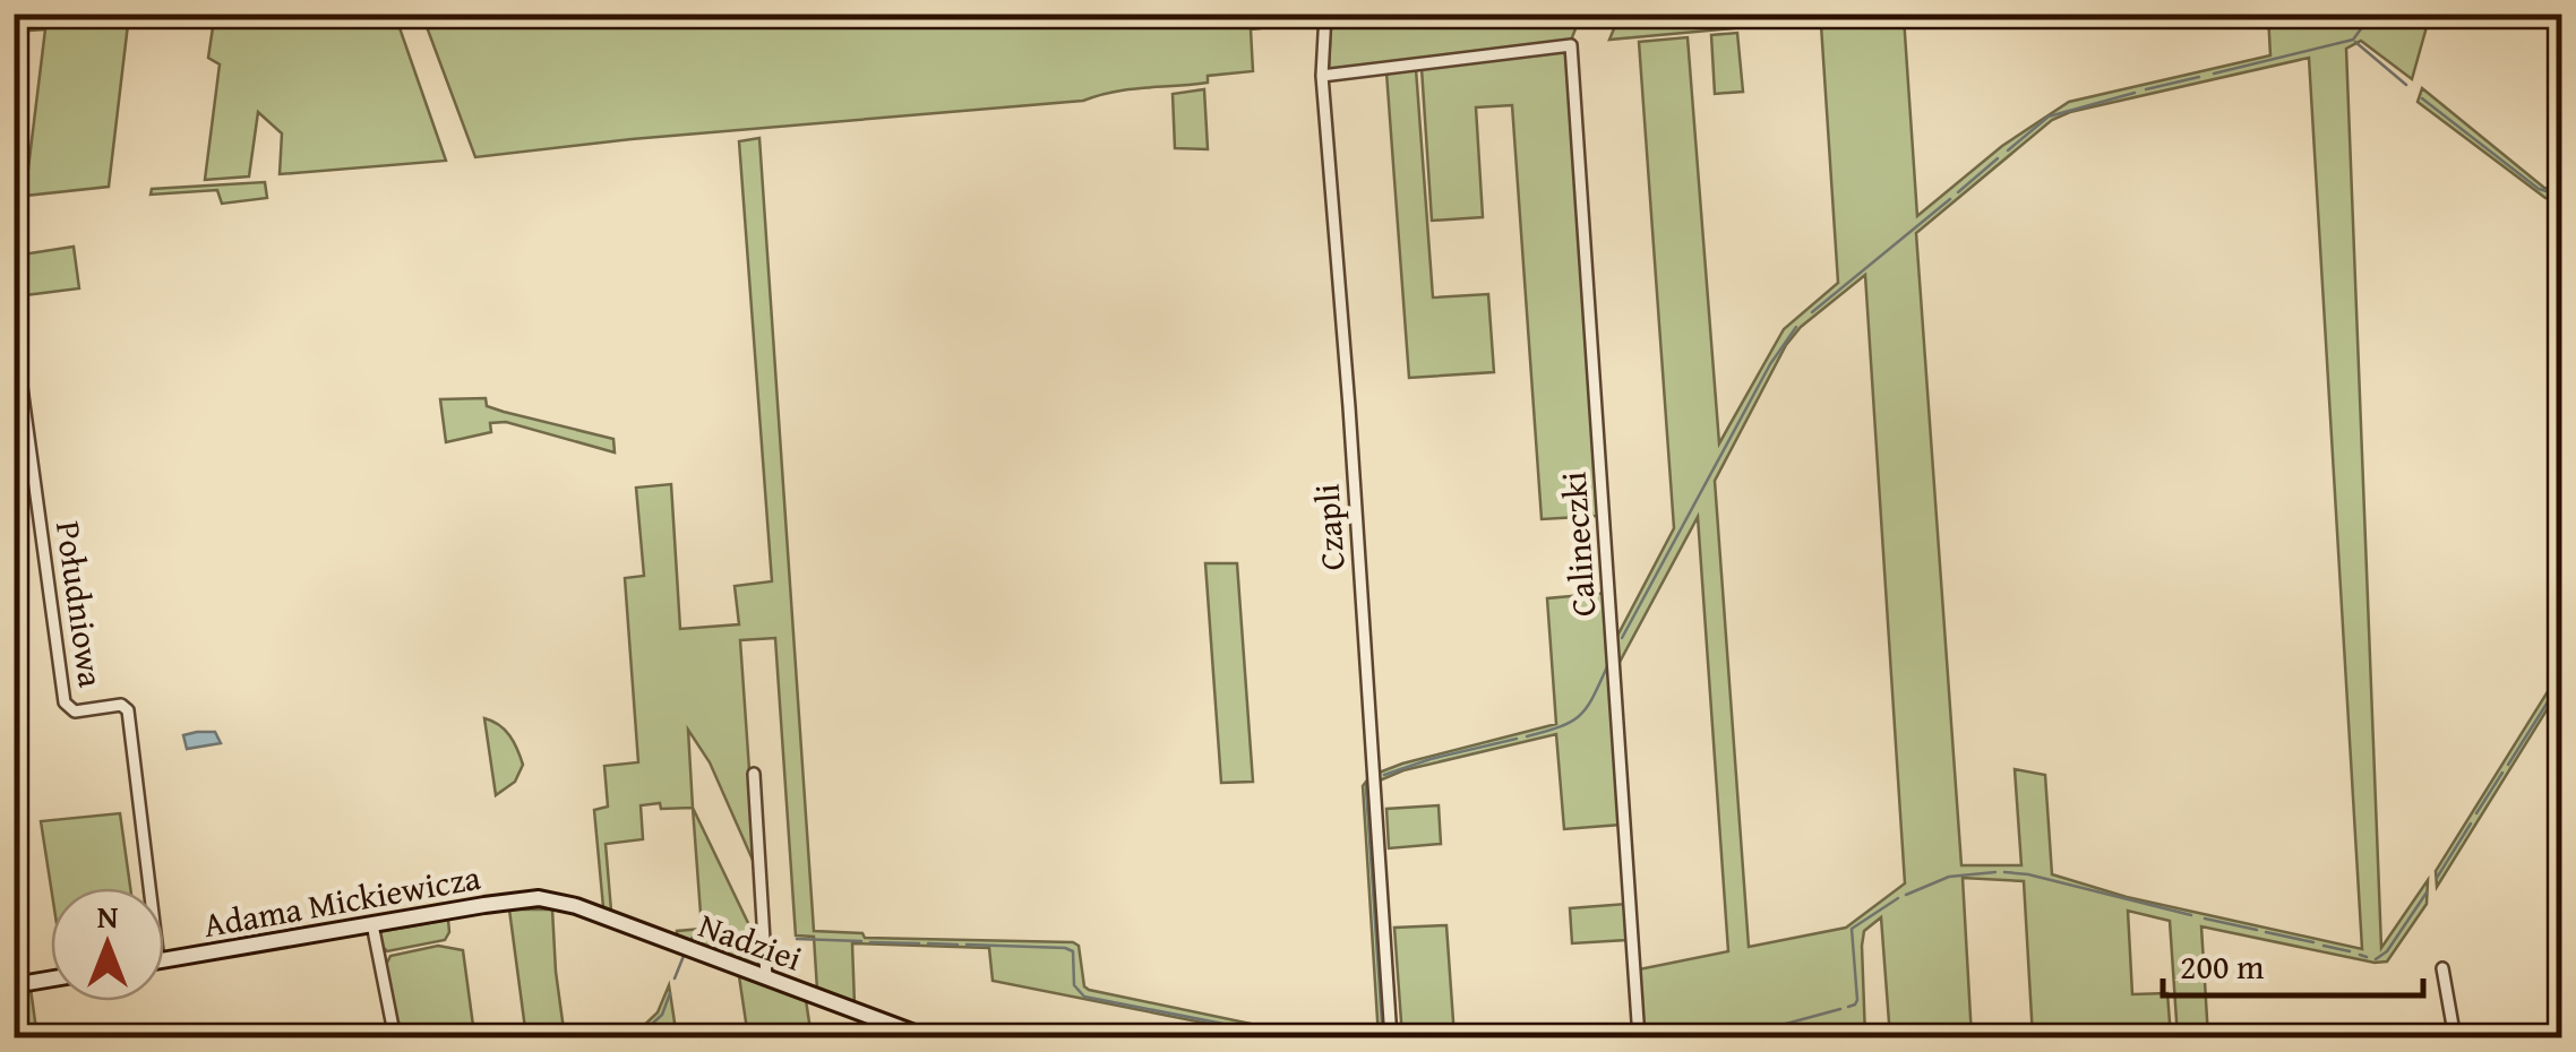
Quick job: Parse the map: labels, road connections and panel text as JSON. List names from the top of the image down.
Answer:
{
  "streets": {
    "street": [
      "Czapli",
      "Calineczki",
      "Południowa",
      "Adama Mickiewicza",
      "Nadziei"
    ]
  },
  "crossings": [
    ["Czapli", "Calineczki"],
    ["Adama Mickiewicza", "Nadziei"]
  ],
  "scale_bar": "200 m",
  "north": "top"
}
